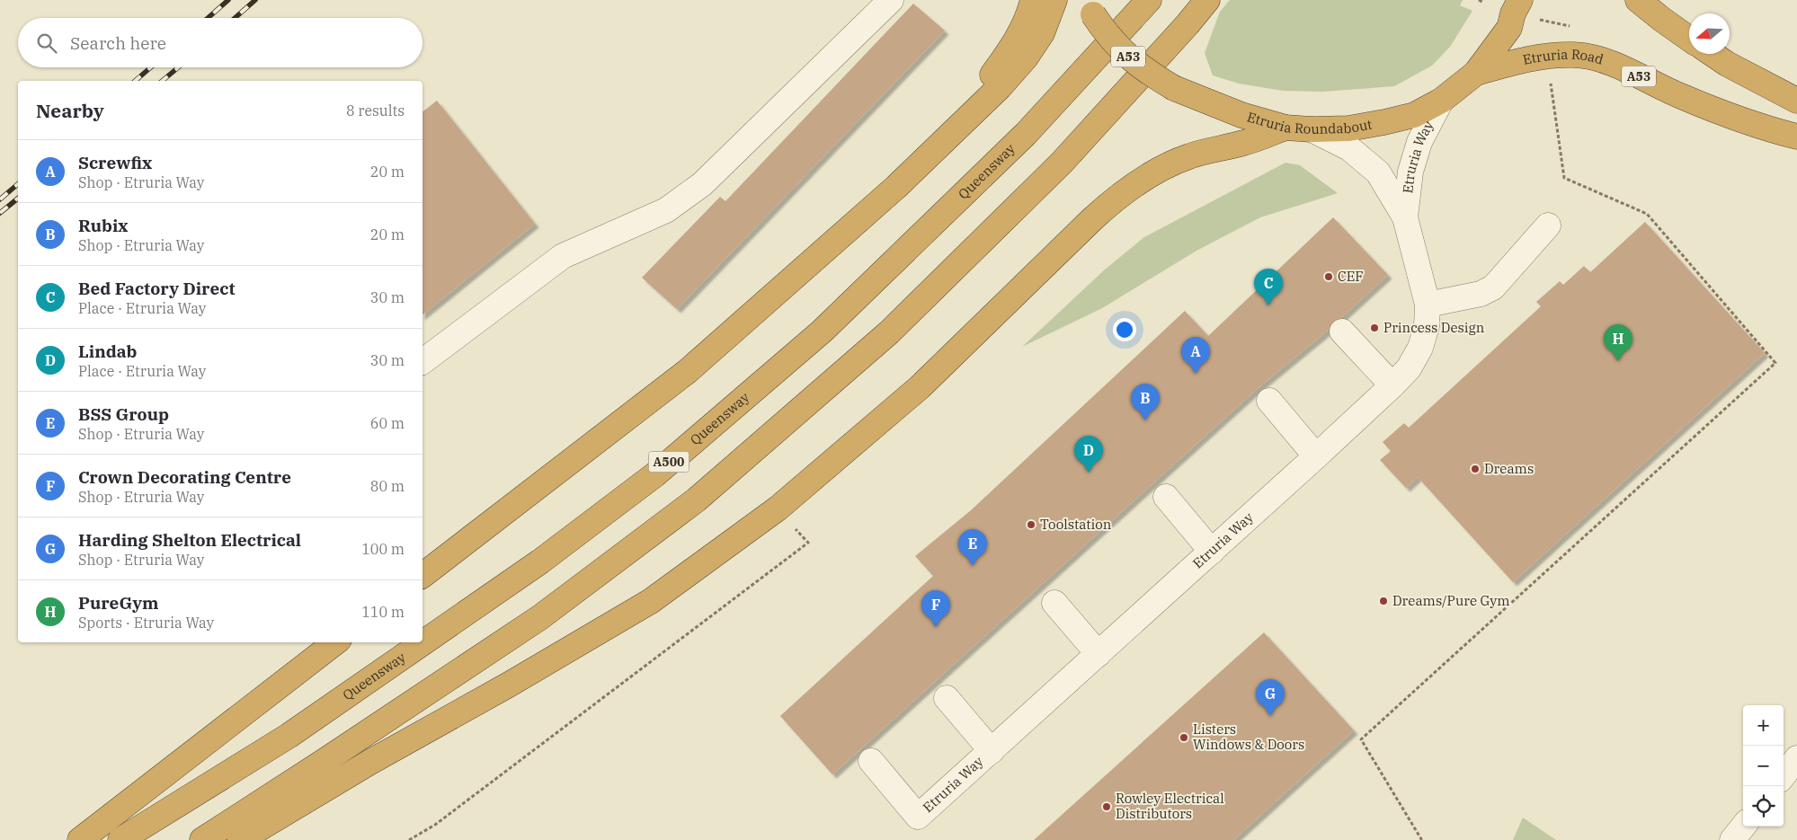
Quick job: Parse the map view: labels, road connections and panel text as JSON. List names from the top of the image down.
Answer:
{
  "streets": {
    "highway": [
      "A53",
      "Etruria Road",
      "Etruria Roundabout",
      "Queensway",
      "A500"
    ],
    "street": ["Etruria Way"]
  },
  "crossings": [
    ["Etruria Road", "Etruria Roundabout"],
    ["Etruria Roundabout", "Etruria Way"]
  ],
  "places": [
    "CEF",
    "Princess Design",
    "Dreams",
    "Toolstation",
    "Dreams/Pure Gym",
    "Listers Windows & Doors",
    "Rowley Electrical Distributors"
  ],
  "north": "left",
  "page": {
    "search": "Search here",
    "heading": ["Nearby", "8 results"],
    "list": [
      {
        "mark": "A",
        "name": "Screwfix",
        "note": "Shop · Etruria Way",
        "value": "20 m"
      },
      {
        "mark": "B",
        "name": "Rubix",
        "note": "Shop · Etruria Way",
        "value": "20 m"
      },
      {
        "mark": "C",
        "name": "Bed Factory Direct",
        "note": "Place · Etruria Way",
        "value": "30 m"
      },
      {
        "mark": "D",
        "name": "Lindab",
        "note": "Place · Etruria Way",
        "value": "30 m"
      },
      {
        "mark": "E",
        "name": "BSS Group",
        "note": "Shop · Etruria Way",
        "value": "60 m"
      },
      {
        "mark": "F",
        "name": "Crown Decorating Centre",
        "note": "Shop · Etruria Way",
        "value": "80 m"
      },
      {
        "mark": "G",
        "name": "Harding Shelton Electrical",
        "note": "Shop · Etruria Way",
        "value": "100 m"
      },
      {
        "mark": "H",
        "name": "PureGym",
        "note": "Sports · Etruria Way",
        "value": "110 m"
      }
    ],
    "pins": [
      "C",
      "H",
      "A",
      "B",
      "D",
      "E",
      "F",
      "G"
    ],
    "map_buttons": ["+", "−"]
  }
}
